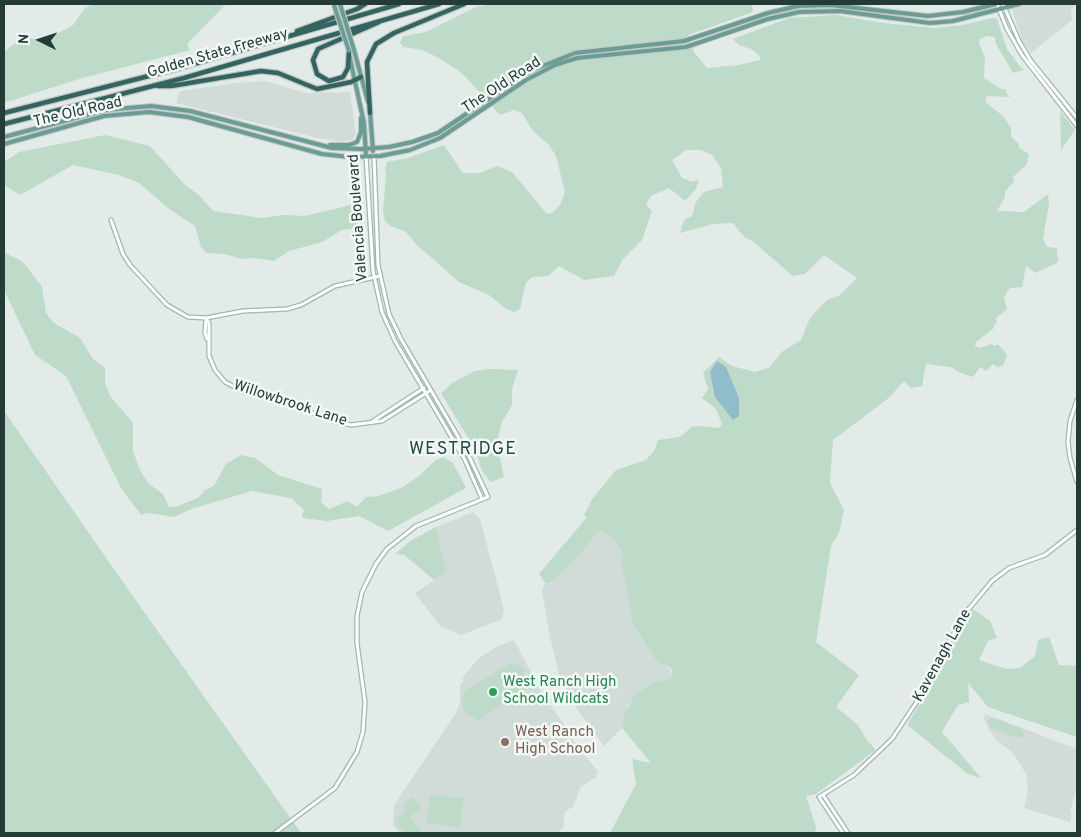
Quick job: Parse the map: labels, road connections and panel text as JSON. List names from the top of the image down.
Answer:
{
  "streets": {
    "highway": ["Golden State Freeway"],
    "main road": ["The Old Road", "Valencia Boulevard"],
    "street": ["Willowbrook Lane", "Kavenagh Lane"]
  },
  "crossings": [
    ["The Old Road", "Valencia Boulevard"],
    ["Valencia Boulevard", "Willowbrook Lane"]
  ],
  "districts": ["WESTRIDGE"],
  "places": ["West Ranch High School Wildcats", "West Ranch High School"],
  "north": "left"
}
